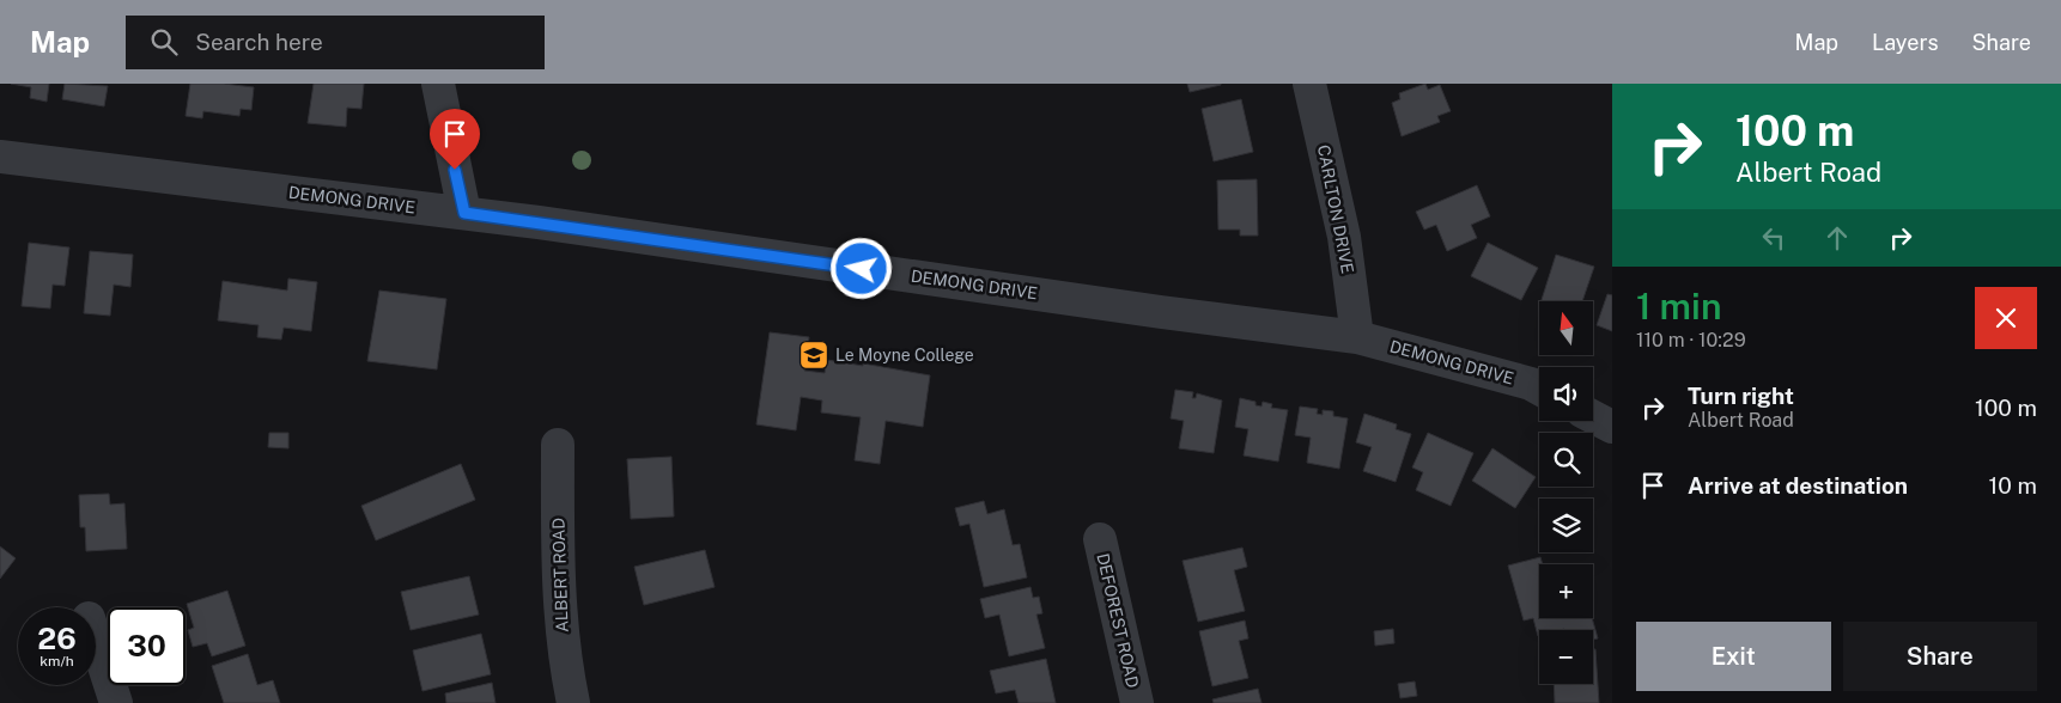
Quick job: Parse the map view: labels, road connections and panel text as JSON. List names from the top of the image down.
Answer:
{
  "streets": {
    "street": [
      "DEMONG DRIVE",
      "CARLTON DRIVE",
      "ALBERT ROAD",
      "DEFOREST ROAD"
    ]
  },
  "crossings": [
    ["DEMONG DRIVE", "CARLTON DRIVE"]
  ],
  "places": {
    "school or university": ["Le Moyne College"]
  },
  "north": "top",
  "page": {
    "header": "Map",
    "search": "Search here",
    "nav": ["Map", "Layers", "Share"],
    "turn": ["100 m", "Albert Road"],
    "heading": ["1 min", "110 m · 10:29"],
    "map_buttons": ["+", "−"],
    "list": [
      {
        "name": "Turn right",
        "note": "Albert Road",
        "value": "100 m"
      },
      {
        "name": "Arrive at destination",
        "value": "10 m"
      }
    ],
    "speed": "26 km/h",
    "limit": "30",
    "buttons": ["Exit", "Share"]
  }
}
